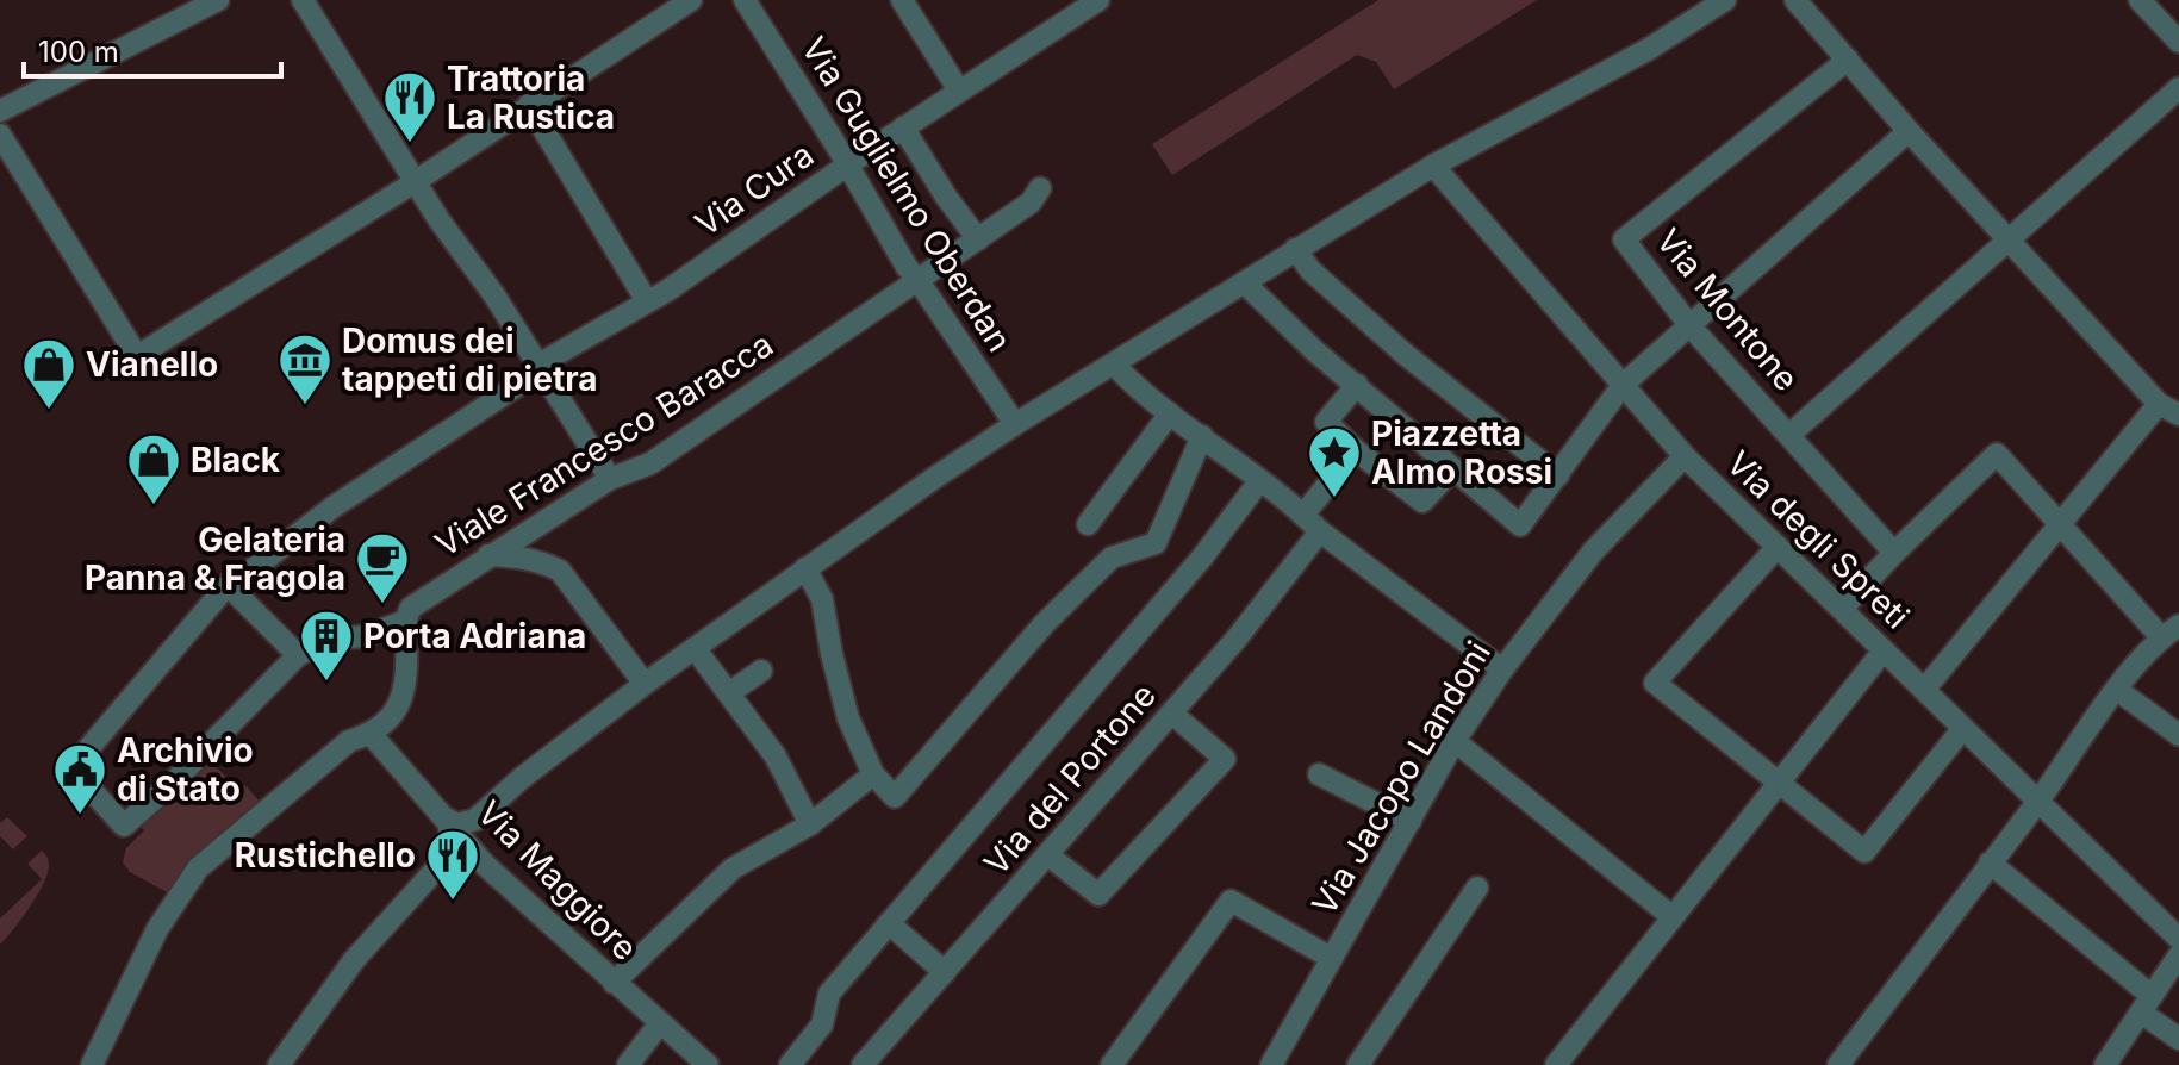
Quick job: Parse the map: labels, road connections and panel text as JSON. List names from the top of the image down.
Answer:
{
  "streets": {
    "street": [
      "Via Cura",
      "Via Guglielmo Oberdan",
      "Via Montone",
      "Viale Francesco Baracca",
      "Via degli Spreti",
      "Via Jacopo Landoni",
      "Via del Portone",
      "Via Maggiore"
    ]
  },
  "crossings": [
    ["Via Cura", "Via Guglielmo Oberdan"],
    ["Via Guglielmo Oberdan", "Viale Francesco Baracca"],
    ["Via degli Spreti", "Via Jacopo Landoni"]
  ],
  "places": {
    "restaurant": ["Trattoria La Rustica", "Rustichello"],
    "museum": ["Domus dei tappeti di pietra"],
    "shop": ["Vianello", "Black"],
    "place": ["Piazzetta Almo Rossi"],
    "cafe": ["Gelateria Panna & Fragola"],
    "building": ["Porta Adriana"],
    "public building": ["Archivio di Stato"]
  },
  "scale_bar": "100 m"
}
